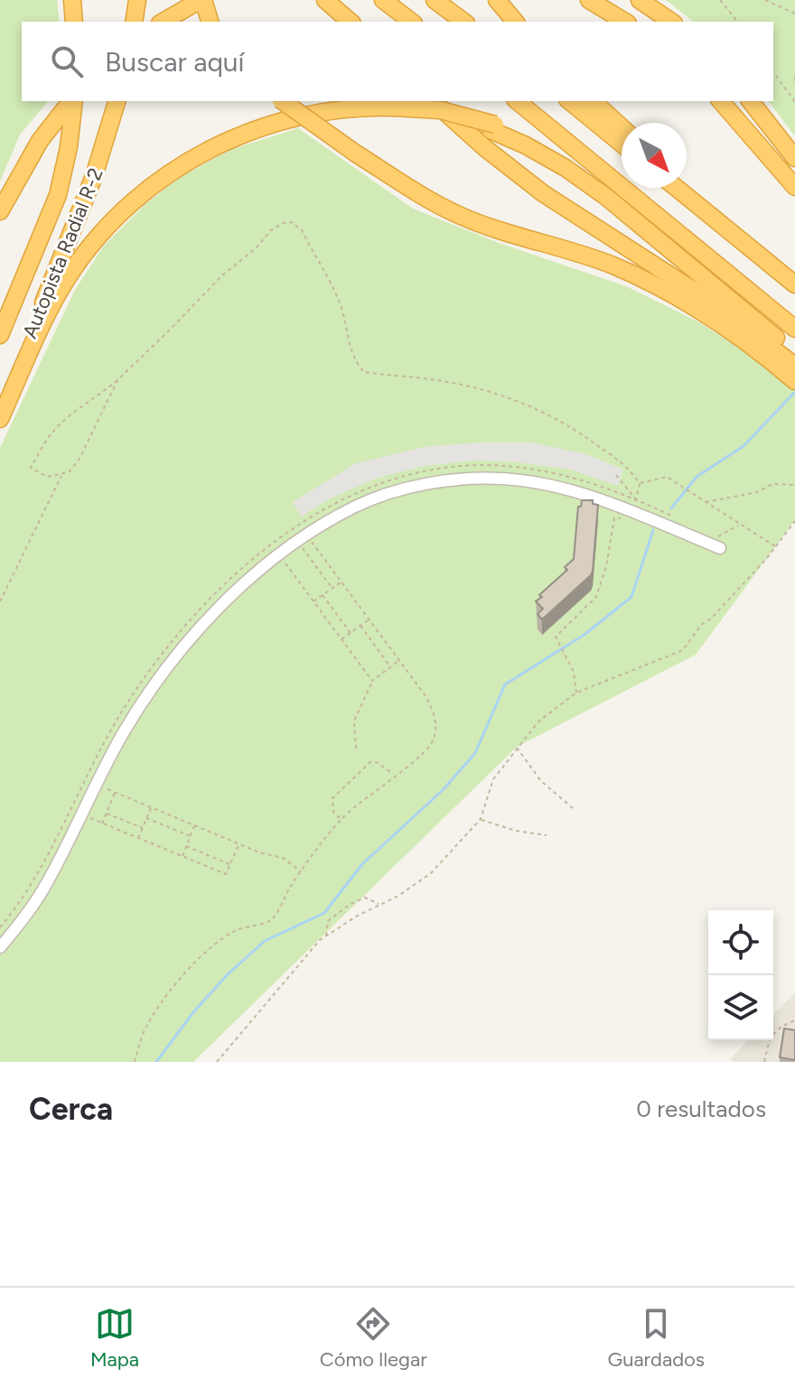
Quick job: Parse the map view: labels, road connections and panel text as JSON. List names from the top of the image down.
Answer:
{
  "streets": {
    "highway": ["Autopista Radial R-2"]
  },
  "north": "bottom right",
  "page": {
    "search": "Buscar aquí",
    "heading": ["Cerca", "0 resultados"],
    "nav": ["Mapa", "Cómo llegar", "Guardados"]
  }
}
